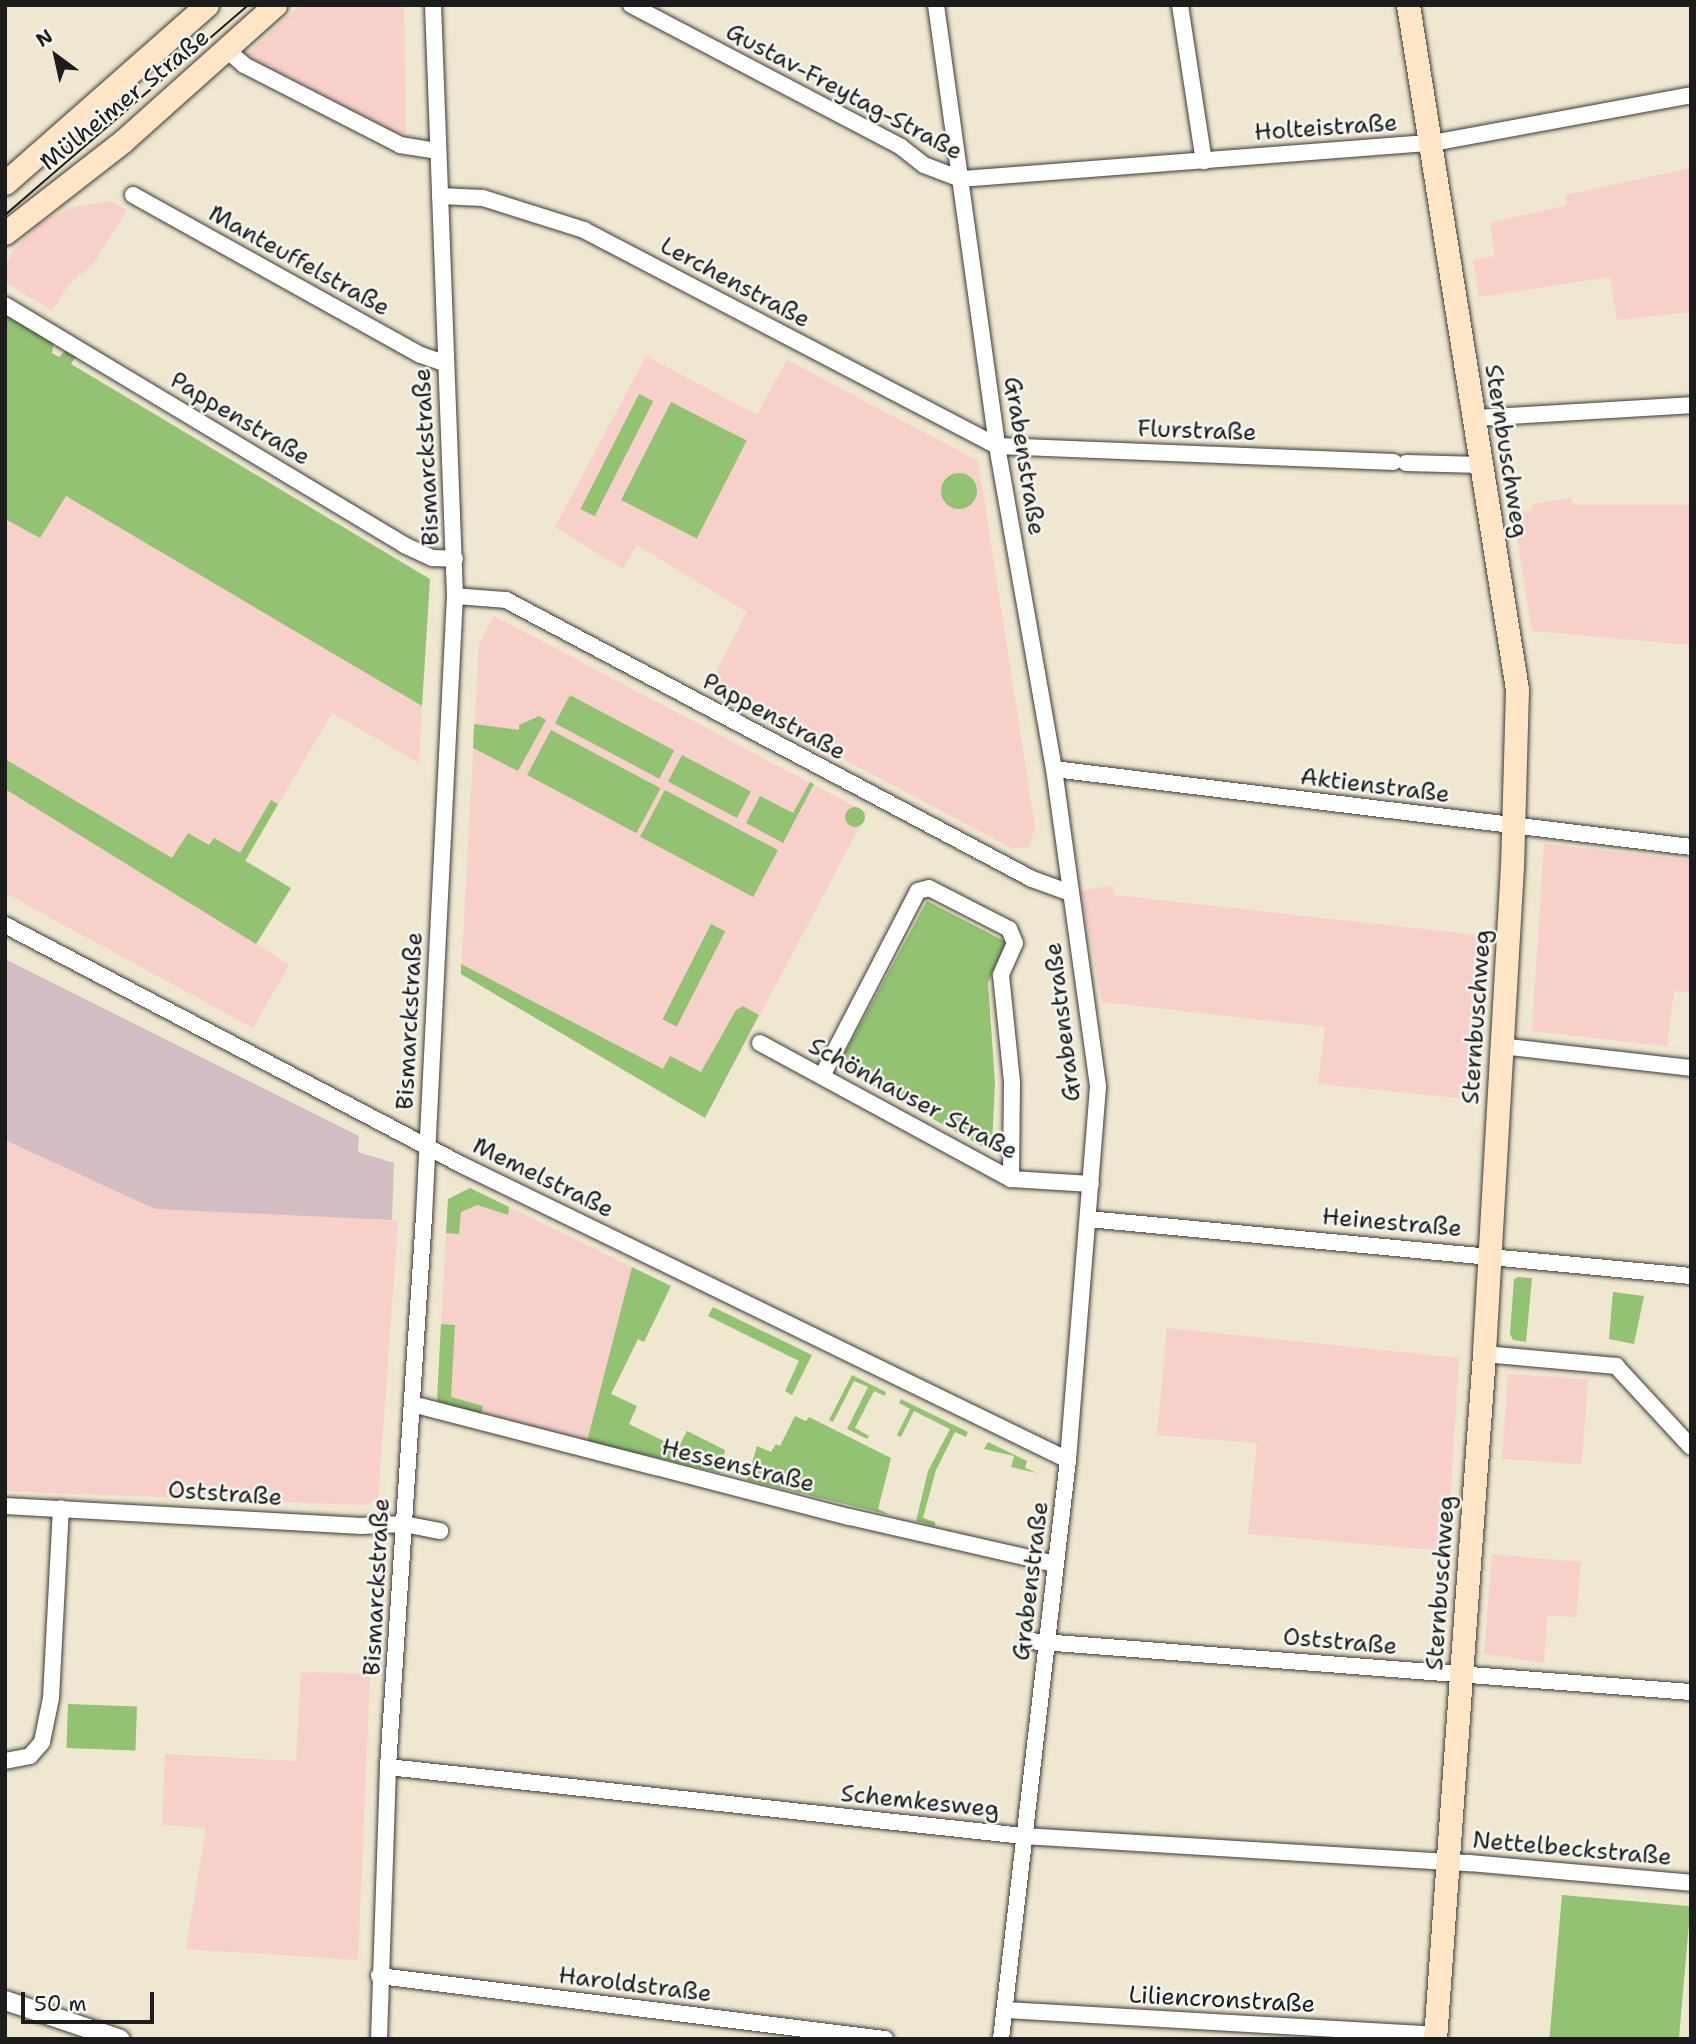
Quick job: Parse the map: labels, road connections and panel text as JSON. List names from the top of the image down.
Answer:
{
  "streets": {
    "main road": ["Mülheimer Straße", "Sternbuschweg"],
    "street": [
      "Gustav-Freytag-Straße",
      "Holteistraße",
      "Manteuffelstraße",
      "Lerchenstraße",
      "Pappenstraße",
      "Flurstraße",
      "Grabenstraße",
      "Bismarckstraße",
      "Aktienstraße",
      "Schönhauser Straße",
      "Memelstraße",
      "Heinestraße",
      "Hessenstraße",
      "Oststraße",
      "Schemkesweg",
      "Nettelbeckstraße",
      "Haroldstraße",
      "Liliencronstraße"
    ]
  },
  "crossings": [
    ["Gustav-Freytag-Straße", "Holteistraße"],
    ["Gustav-Freytag-Straße", "Grabenstraße"],
    ["Holteistraße", "Sternbuschweg"],
    ["Holteistraße", "Grabenstraße"],
    ["Manteuffelstraße", "Bismarckstraße"],
    ["Lerchenstraße", "Flurstraße"],
    ["Lerchenstraße", "Grabenstraße"],
    ["Lerchenstraße", "Bismarckstraße"],
    ["Pappenstraße", "Grabenstraße"],
    ["Pappenstraße", "Bismarckstraße"],
    ["Flurstraße", "Sternbuschweg"],
    ["Flurstraße", "Grabenstraße"],
    ["Sternbuschweg", "Aktienstraße"],
    ["Sternbuschweg", "Heinestraße"],
    ["Sternbuschweg", "Oststraße"],
    ["Sternbuschweg", "Schemkesweg"],
    ["Sternbuschweg", "Nettelbeckstraße"],
    ["Sternbuschweg", "Liliencronstraße"],
    ["Grabenstraße", "Aktienstraße"],
    ["Grabenstraße", "Schönhauser Straße"],
    ["Grabenstraße", "Memelstraße"],
    ["Grabenstraße", "Heinestraße"],
    ["Grabenstraße", "Hessenstraße"],
    ["Grabenstraße", "Oststraße"],
    ["Grabenstraße", "Schemkesweg"],
    ["Grabenstraße", "Liliencronstraße"],
    ["Bismarckstraße", "Memelstraße"],
    ["Bismarckstraße", "Hessenstraße"],
    ["Bismarckstraße", "Oststraße"],
    ["Bismarckstraße", "Schemkesweg"],
    ["Bismarckstraße", "Haroldstraße"],
    ["Schemkesweg", "Nettelbeckstraße"]
  ],
  "scale_bar": "50 m",
  "north": "top left"
}
